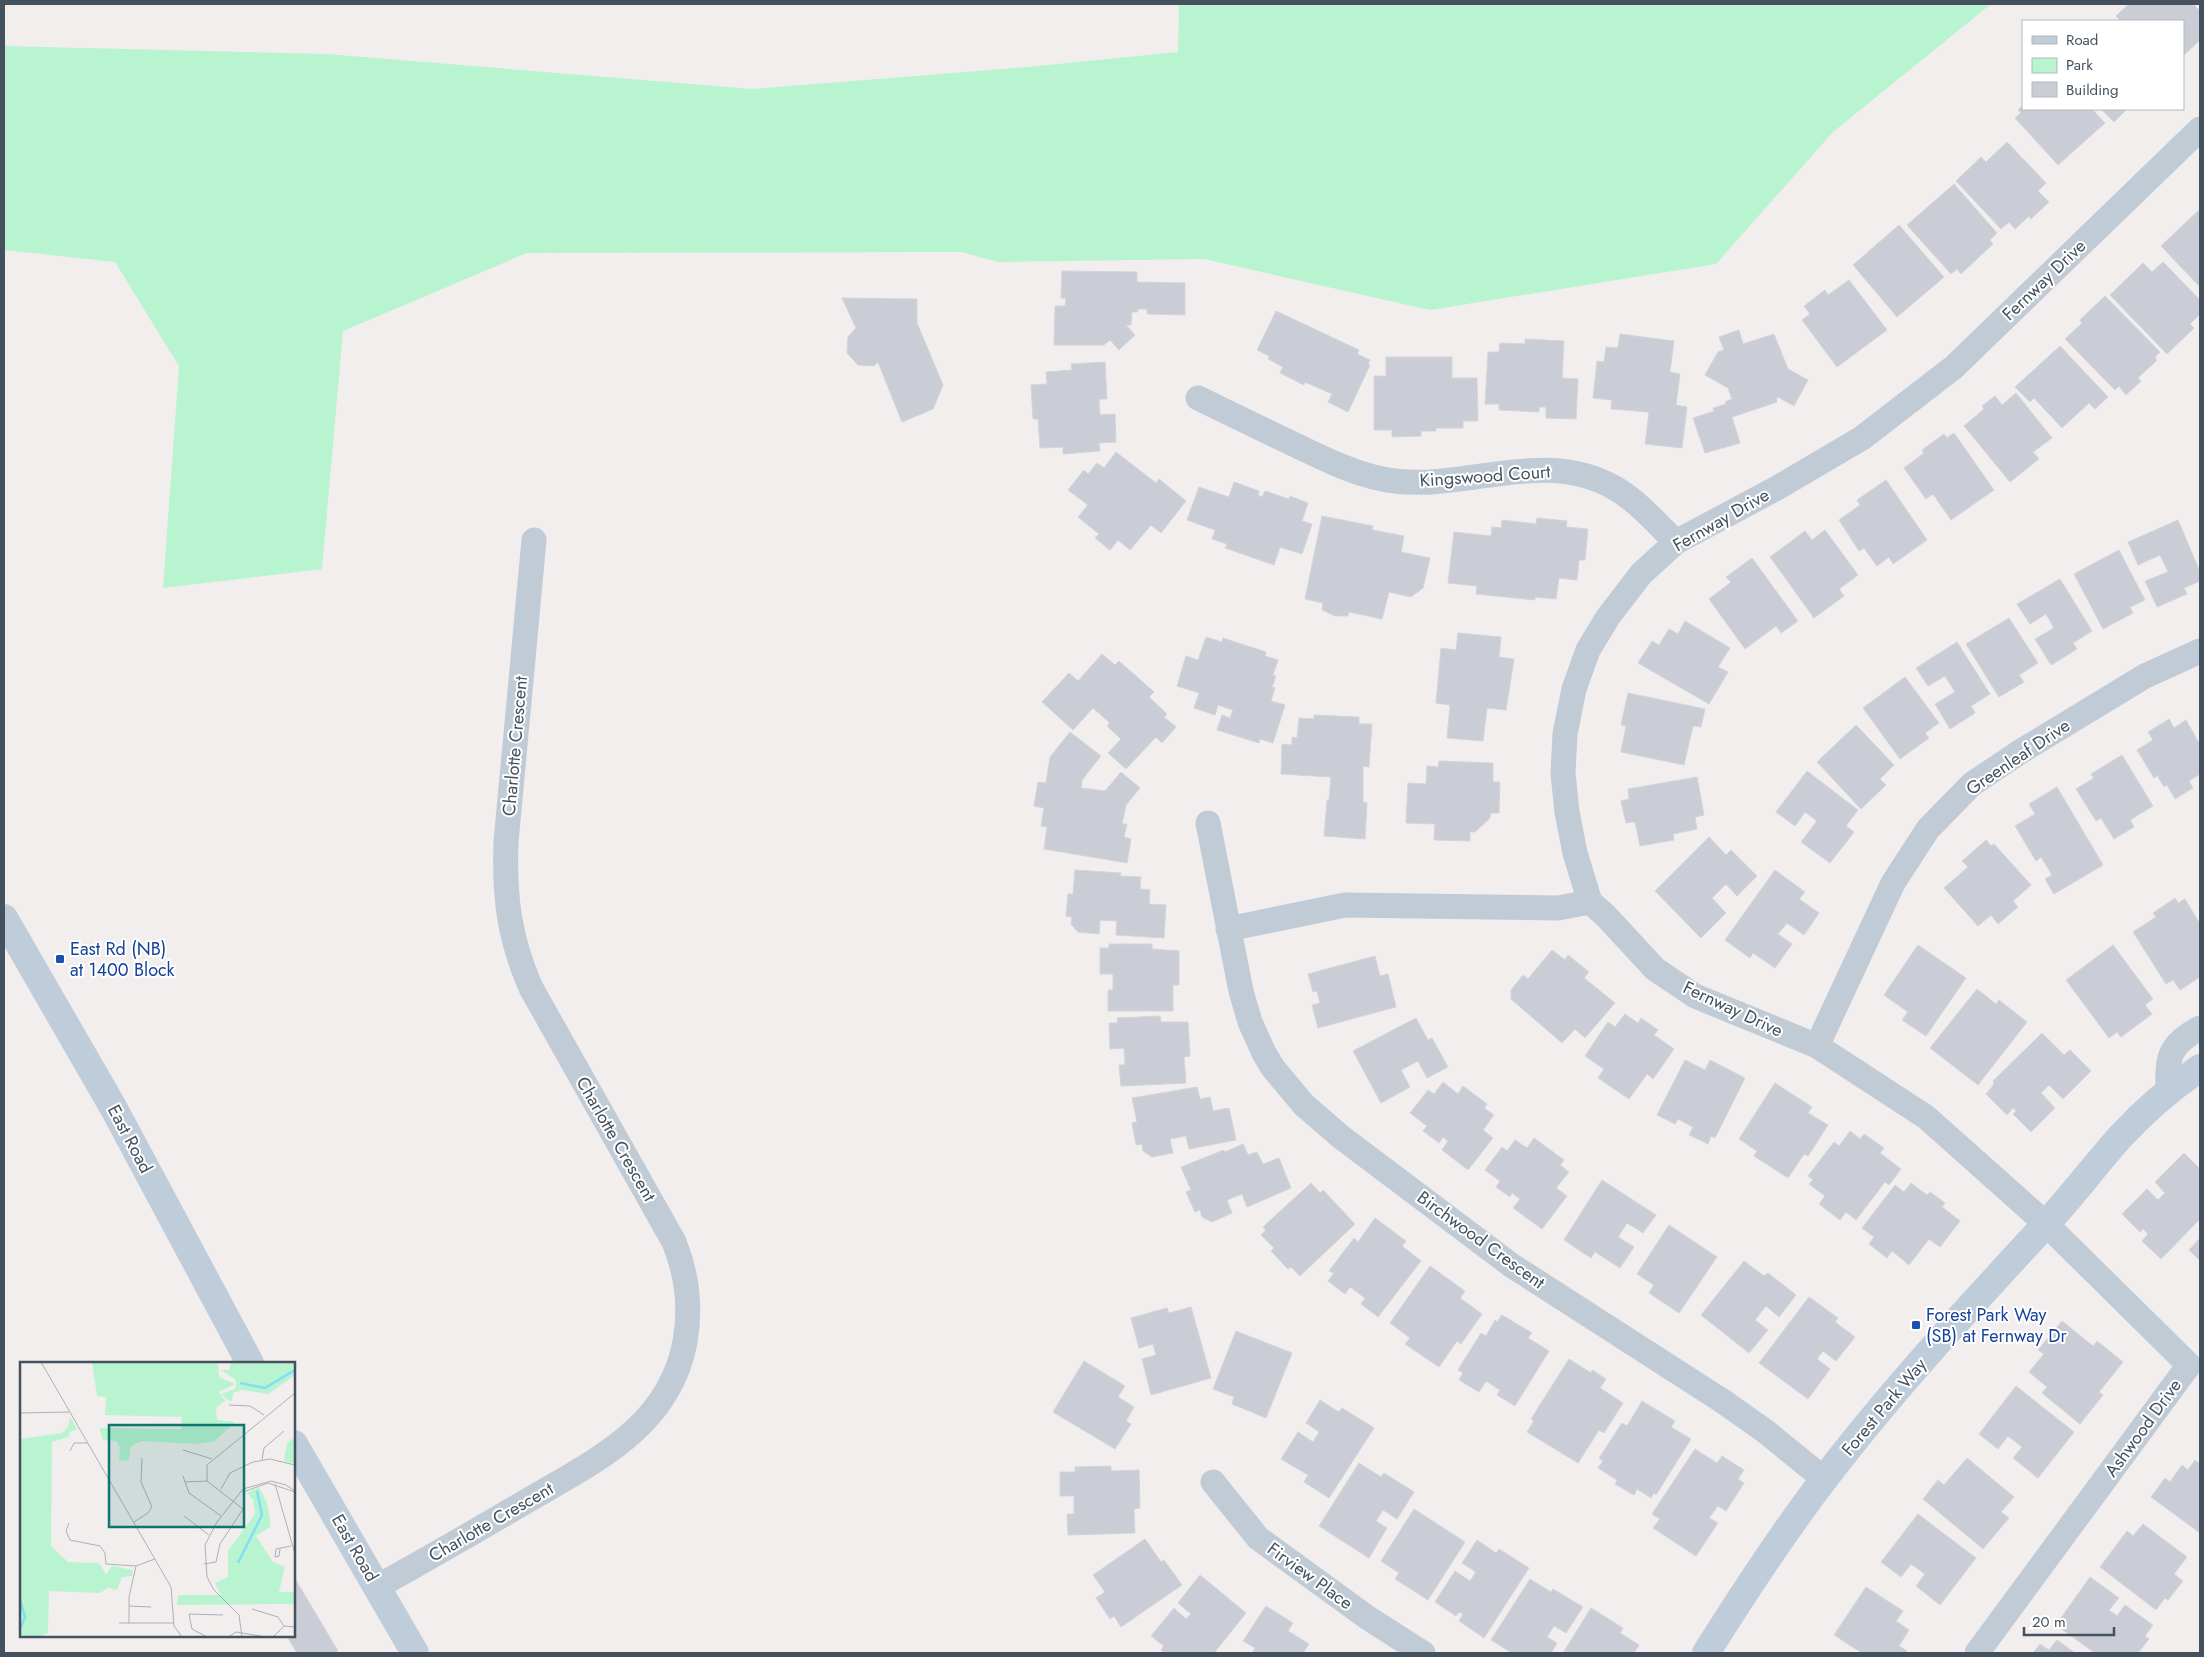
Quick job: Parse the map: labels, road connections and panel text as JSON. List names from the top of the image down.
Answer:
{
  "streets": {
    "street": [
      "Fernway Drive",
      "Kingswood Court",
      "Charlotte Crescent",
      "Greenleaf Drive",
      "East Road",
      "Birchwood Crescent",
      "Forest Park Way",
      "Ashwood Drive",
      "Firview Place"
    ]
  },
  "crossings": [
    ["Fernway Drive", "Kingswood Court"],
    ["Fernway Drive", "Greenleaf Drive"],
    ["Fernway Drive", "Forest Park Way"],
    ["Fernway Drive", "Ashwood Drive"],
    ["Charlotte Crescent", "East Road"],
    ["Birchwood Crescent", "Forest Park Way"],
    ["Forest Park Way", "Ashwood Drive"]
  ],
  "places": {
    "transit": ["East Rd (NB) at 1400 Block", "Forest Park Way (SB) at Fernway Dr"]
  },
  "legend": ["Road", "Park", "Building"],
  "scale_bar": "20 m"
}
